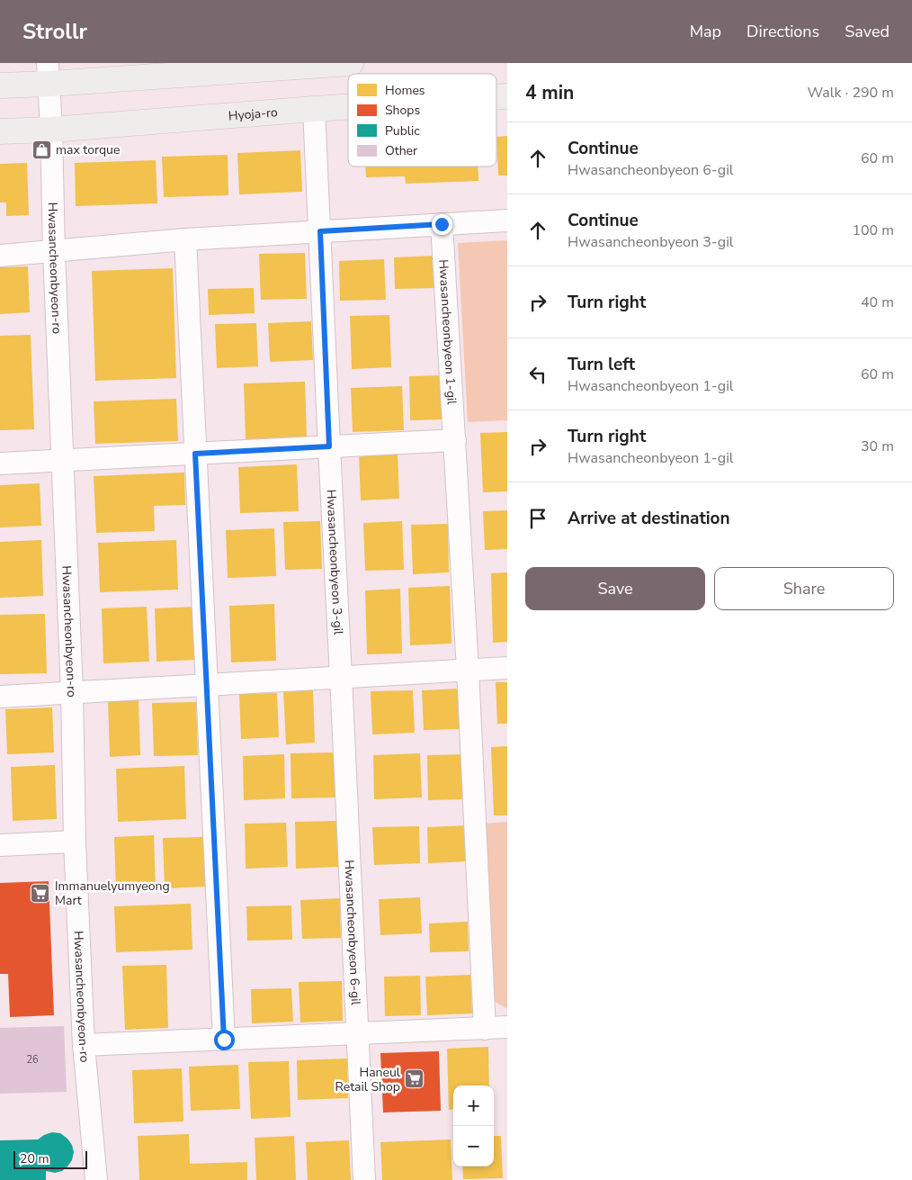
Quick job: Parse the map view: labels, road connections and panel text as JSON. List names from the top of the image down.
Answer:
{
  "streets": {
    "street": [
      "Hyoja-ro",
      "Hwasancheonbyeon-ro",
      "Hwasancheonbyeon 1-gil",
      "Hwasancheonbyeon 3-gil",
      "Hwasancheonbyeon 6-gil"
    ]
  },
  "crossings": [
    ["Hyoja-ro", "Hwasancheonbyeon-ro"],
    ["Hwasancheonbyeon 3-gil", "Hwasancheonbyeon 6-gil"]
  ],
  "places": {
    "shop": ["max torque"],
    "supermarket": ["Immanuelyumyeong Mart", "Haneul Retail Shop"]
  },
  "house_numbers": ["26"],
  "legend": [
    "Homes",
    "Shops",
    "Public",
    "Other"
  ],
  "scale_bar": "20 m",
  "page": {
    "header": "Strollr",
    "nav": ["Map", "Directions", "Saved"],
    "heading": ["4 min", "Walk · 290 m"],
    "list": [
      ["Continue", "Hwasancheonbyeon 6-gil", "60 m"],
      ["Continue", "Hwasancheonbyeon 3-gil", "100 m"],
      ["Turn right", "40 m"],
      ["Turn left", "Hwasancheonbyeon 1-gil", "60 m"],
      ["Turn right", "Hwasancheonbyeon 1-gil", "30 m"],
      "Arrive at destination"
    ],
    "buttons": ["Save", "Share"],
    "map_buttons": ["+", "−"],
    "scale": "20 m"
  }
}
